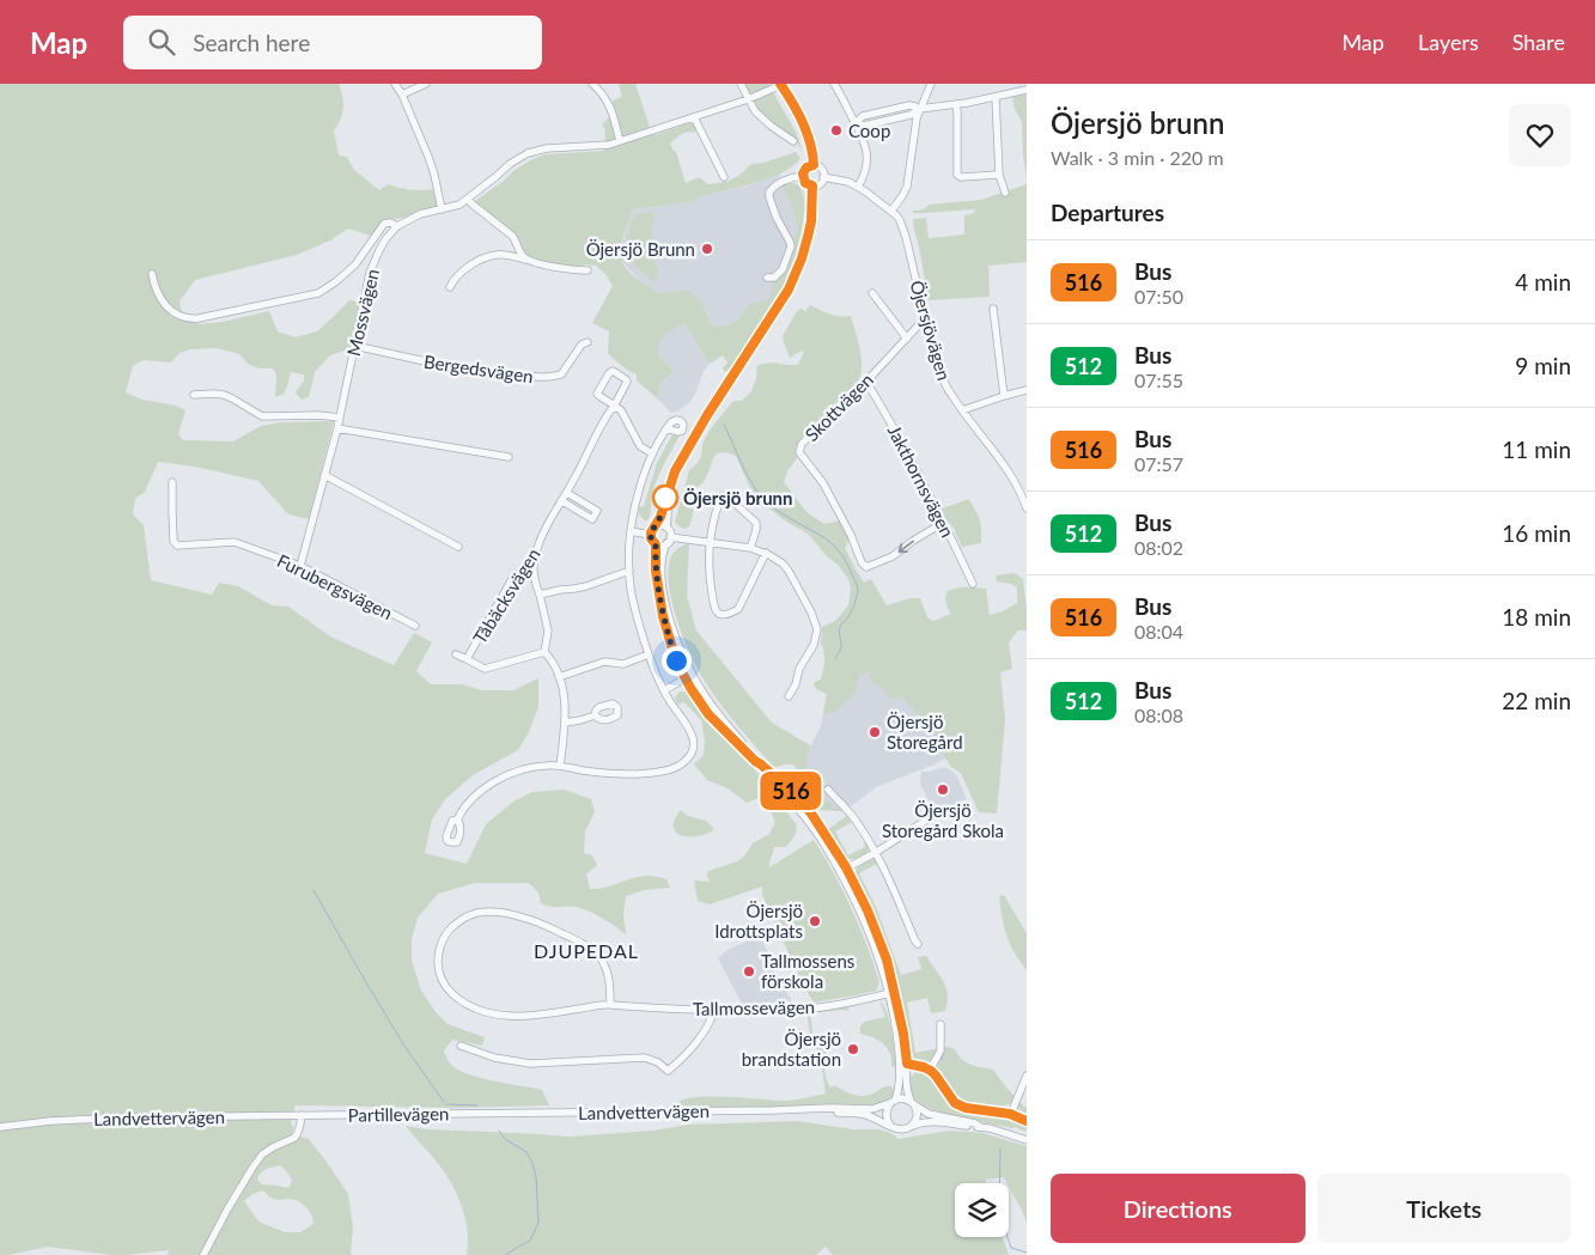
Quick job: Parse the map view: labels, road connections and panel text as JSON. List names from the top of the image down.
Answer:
{
  "streets": {
    "street": [
      "Mossvägen",
      "Öjersjövägen",
      "Bergedsvägen",
      "Skottvägen",
      "Jakthornsvägen",
      "Furubergsvägen",
      "Tåbäcksvägen",
      "Tallmossevägen",
      "Landvettervägen",
      "Partillevägen"
    ]
  },
  "crossings": [
    ["Mossvägen", "Bergedsvägen"],
    ["Mossvägen", "Furubergsvägen"],
    ["Öjersjövägen", "Skottvägen"],
    ["Skottvägen", "Jakthornsvägen"],
    ["Landvettervägen", "Partillevägen"]
  ],
  "districts": ["DJUPEDAL"],
  "places": [
    "Coop",
    "Öjersjö Brunn",
    "Öjersjö brunn",
    "Öjersjö Storegård",
    "Öjersjö Storegård Skola",
    "Öjersjö Idrottsplats",
    "Tallmossens förskola",
    "Öjersjö brandstation"
  ],
  "lines": ["bus line 516"],
  "page": {
    "header": "Map",
    "search": "Search here",
    "nav": ["Map", "Layers", "Share"],
    "on_map": "516",
    "heading": [
      ["Öjersjö brunn", "Walk · 3 min · 220 m"],
      "Departures"
    ],
    "list": [
      {
        "mark": "516",
        "name": "Bus",
        "note": "07:50",
        "value": "4 min"
      },
      {
        "mark": "512",
        "name": "Bus",
        "note": "07:55",
        "value": "9 min"
      },
      {
        "mark": "516",
        "name": "Bus",
        "note": "07:57",
        "value": "11 min"
      },
      {
        "mark": "512",
        "name": "Bus",
        "note": "08:02",
        "value": "16 min"
      },
      {
        "mark": "516",
        "name": "Bus",
        "note": "08:04",
        "value": "18 min"
      },
      {
        "mark": "512",
        "name": "Bus",
        "note": "08:08",
        "value": "22 min"
      }
    ],
    "buttons": ["Directions", "Tickets"]
  }
}
